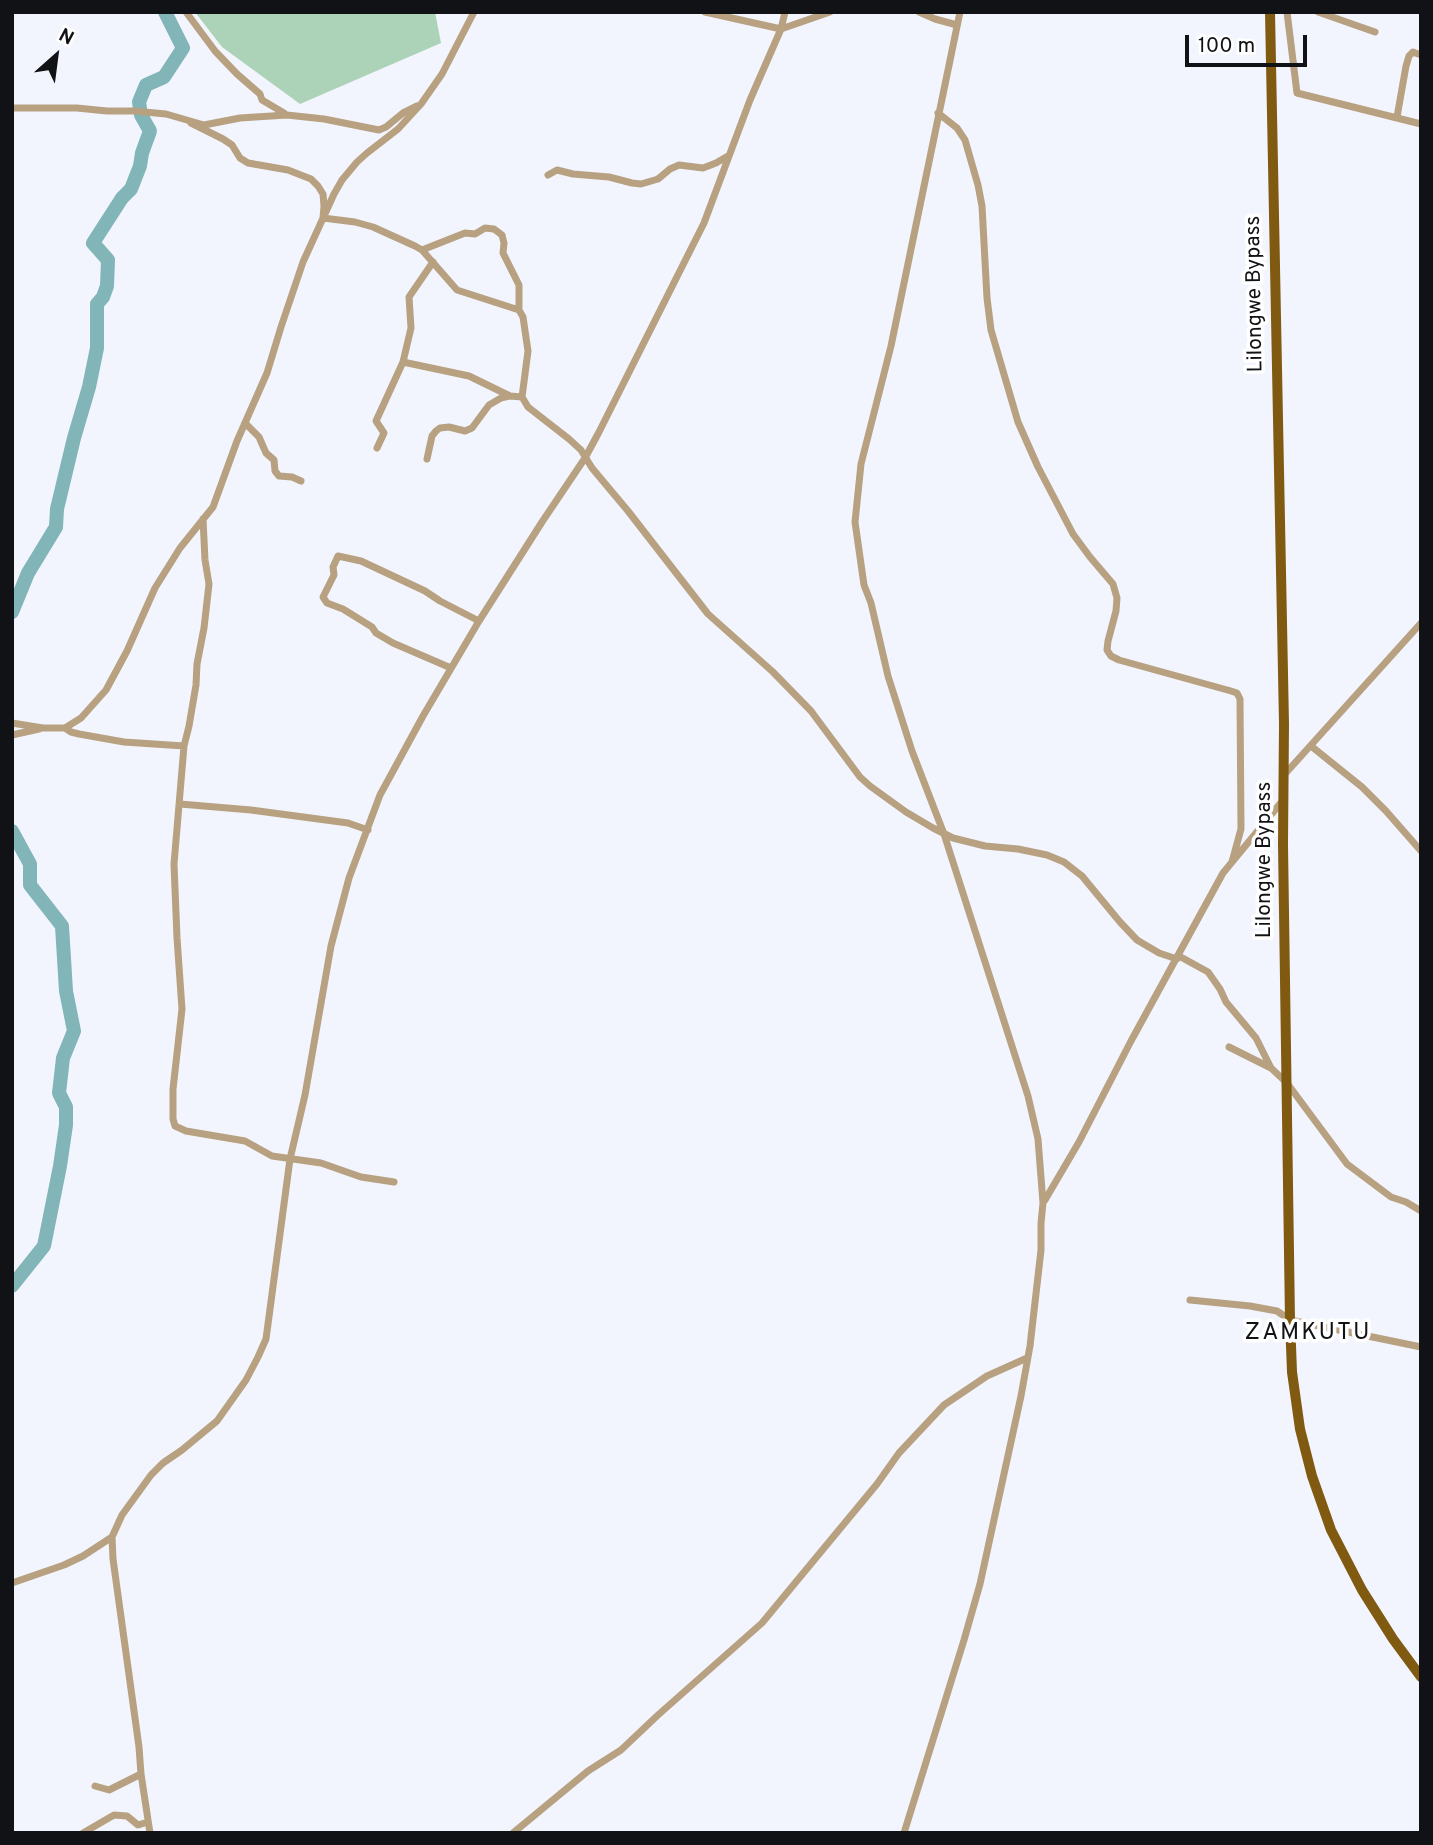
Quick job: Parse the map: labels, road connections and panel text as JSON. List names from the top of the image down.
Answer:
{
  "streets": {
    "main road": ["Lilongwe Bypass"]
  },
  "districts": ["ZAMKUTU"],
  "scale_bar": "100 m",
  "north": "top right"
}
